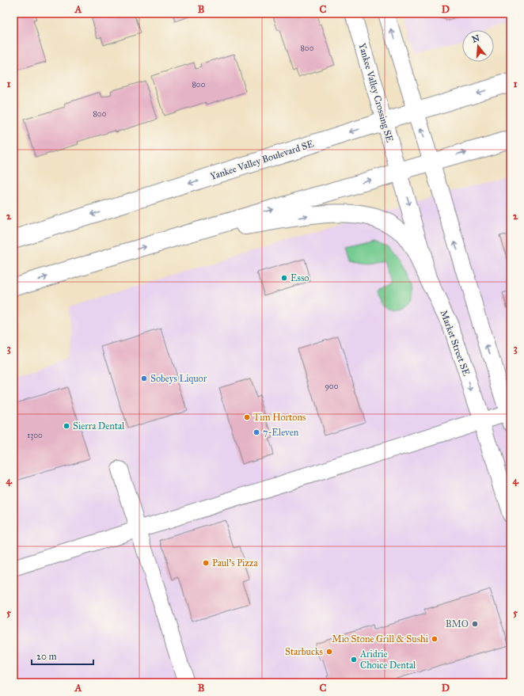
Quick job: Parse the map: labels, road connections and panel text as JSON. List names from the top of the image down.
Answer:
{
  "streets": {
    "main road": ["Yankee Valley Boulevard SE"],
    "street": ["Yankee Valley Crossing SE", "Market Street SE"]
  },
  "crossings": [
    ["Yankee Valley Crossing SE", "Yankee Valley Boulevard SE"],
    ["Yankee Valley Crossing SE", "Market Street SE"]
  ],
  "places": [
    "Esso",
    "Sobeys Liquor",
    "Tim Hortons",
    "Sierra Dental",
    "7-Eleven",
    "Paul's Pizza",
    "BMO",
    "Mio Stone Grill & Sushi",
    "Starbucks",
    "Aridrie Choice Dental"
  ],
  "house_numbers": [
    "800",
    "800",
    "800",
    "900",
    "1300"
  ],
  "scale_bar": "20 m",
  "north": "top",
  "grid": {
    "columns": [
      "A",
      "B",
      "C",
      "D"
    ],
    "rows": [
      "1",
      "2",
      "3",
      "4",
      "5"
    ]
  }
}
